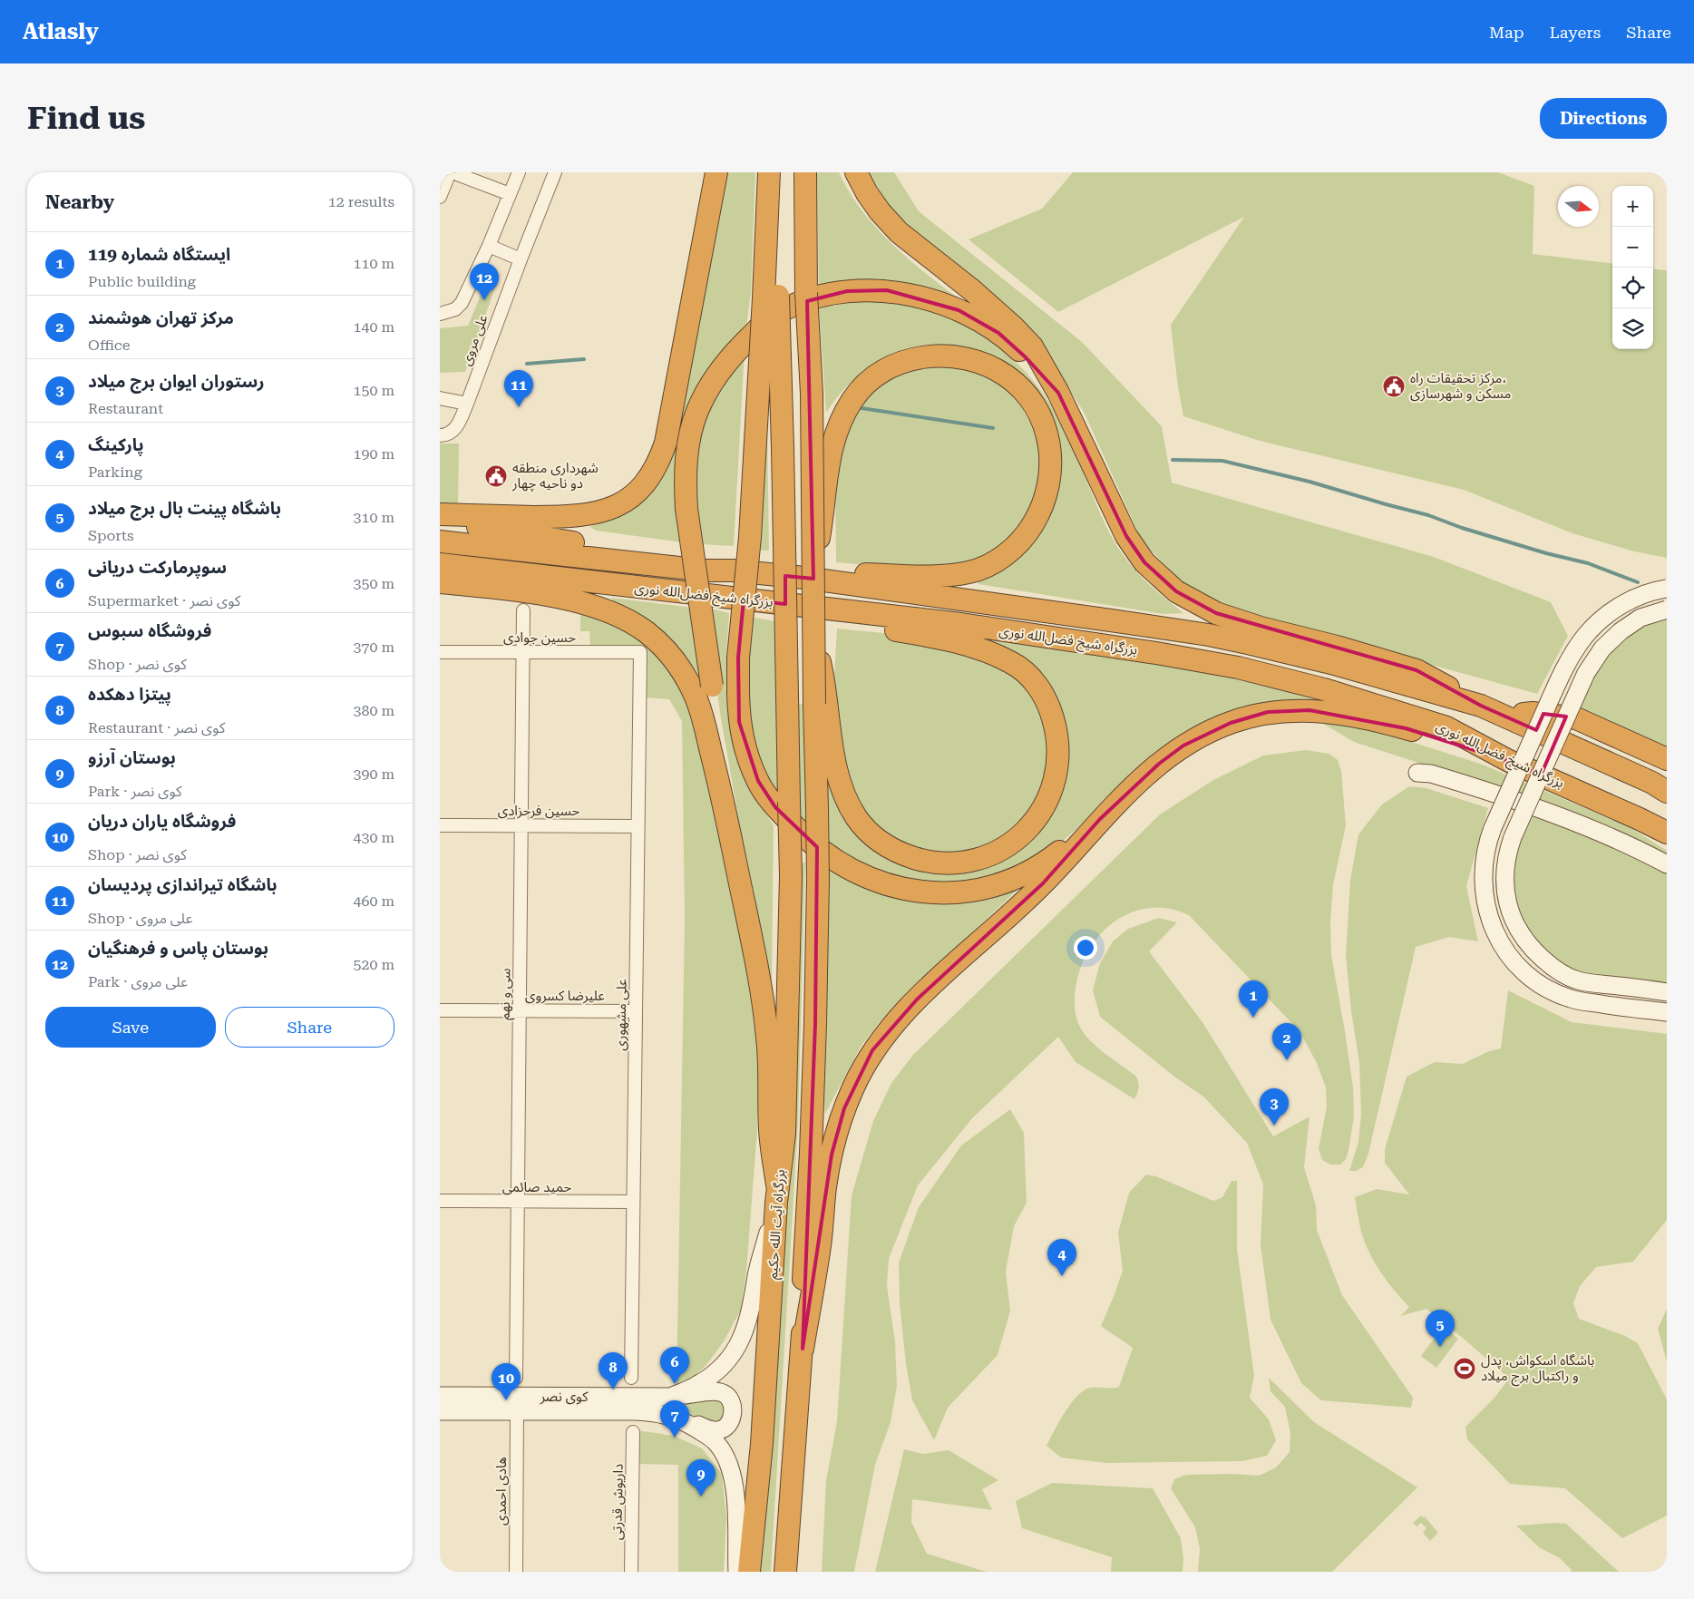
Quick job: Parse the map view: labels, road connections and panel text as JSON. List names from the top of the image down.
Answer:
{
  "streets": {
    "highway": ["بزرگراه شیخ فضل‌الله نوری", "بزرگراه آیت الله حکیم"],
    "street": [
      "علی مروی",
      "حسین جوادی",
      "حسین فرحزادی",
      "سی و نهم",
      "علیرضا کسروی",
      "علی مشهوری",
      "حمید صائمی",
      "کوی نصر",
      "هادی احمدی",
      "داریوش قدرتی"
    ]
  },
  "crossings": [
    ["حسین جوادی", "سی و نهم"],
    ["حسین جوادی", "علی مشهوری"],
    ["حسین فرحزادی", "سی و نهم"],
    ["حسین فرحزادی", "علی مشهوری"],
    ["سی و نهم", "علیرضا کسروی"],
    ["سی و نهم", "حمید صائمی"],
    ["علیرضا کسروی", "علی مشهوری"],
    ["علی مشهوری", "حمید صائمی"],
    ["بزرگراه آیت الله حکیم", "کوی نصر"],
    ["کوی نصر", "هادی احمدی"]
  ],
  "places": {
    "public building": ["مرکز تحقیقات راه، مسکن و شهرسازی", "شهرداری منطقه دو ناحیه چهار"],
    "sports": ["باشگاه اسکواش، پدل و راکتبال برج میلاد"]
  },
  "north": "right",
  "page": {
    "header": "Atlasly",
    "nav": ["Map", "Layers", "Share"],
    "buttons": [
      "Directions",
      ["Save", "Share"]
    ],
    "title": "Find us",
    "heading": ["Nearby", "12 results"],
    "map_buttons": ["+", "−"],
    "list": [
      {
        "mark": "1",
        "name": "ایستگاه شماره 119",
        "note": "Public building",
        "value": "110 m"
      },
      {
        "mark": "2",
        "name": "مرکز تهران هوشمند",
        "note": "Office",
        "value": "140 m"
      },
      {
        "mark": "3",
        "name": "رستوران ایوان برج میلاد",
        "note": "Restaurant",
        "value": "150 m"
      },
      {
        "mark": "4",
        "name": "پارکینگ",
        "note": "Parking",
        "value": "190 m"
      },
      {
        "mark": "5",
        "name": "باشگاه پینت بال برج میلاد",
        "note": "Sports",
        "value": "310 m"
      },
      {
        "mark": "6",
        "name": "سوپرمارکت دریانی",
        "note": "Supermarket · کوی نصر",
        "value": "350 m"
      },
      {
        "mark": "7",
        "name": "فروشگاه سبوس",
        "note": "Shop · کوی نصر",
        "value": "370 m"
      },
      {
        "mark": "8",
        "name": "پیتزا دهکده",
        "note": "Restaurant · کوی نصر",
        "value": "380 m"
      },
      {
        "mark": "9",
        "name": "بوستان آرزو",
        "note": "Park · کوی نصر",
        "value": "390 m"
      },
      {
        "mark": "10",
        "name": "فروشگاه یاران دریان",
        "note": "Shop · کوی نصر",
        "value": "430 m"
      },
      {
        "mark": "11",
        "name": "باشگاه تیراندازی پردیسان",
        "note": "Shop · علی مروی",
        "value": "460 m"
      },
      {
        "mark": "12",
        "name": "بوستان پاس و فرهنگیان",
        "note": "Park · علی مروی",
        "value": "520 m"
      }
    ],
    "pins": [
      "12",
      "11",
      "1",
      "2",
      "3",
      "4",
      "5",
      "6",
      "8",
      "10",
      "7",
      "9"
    ]
  }
}
